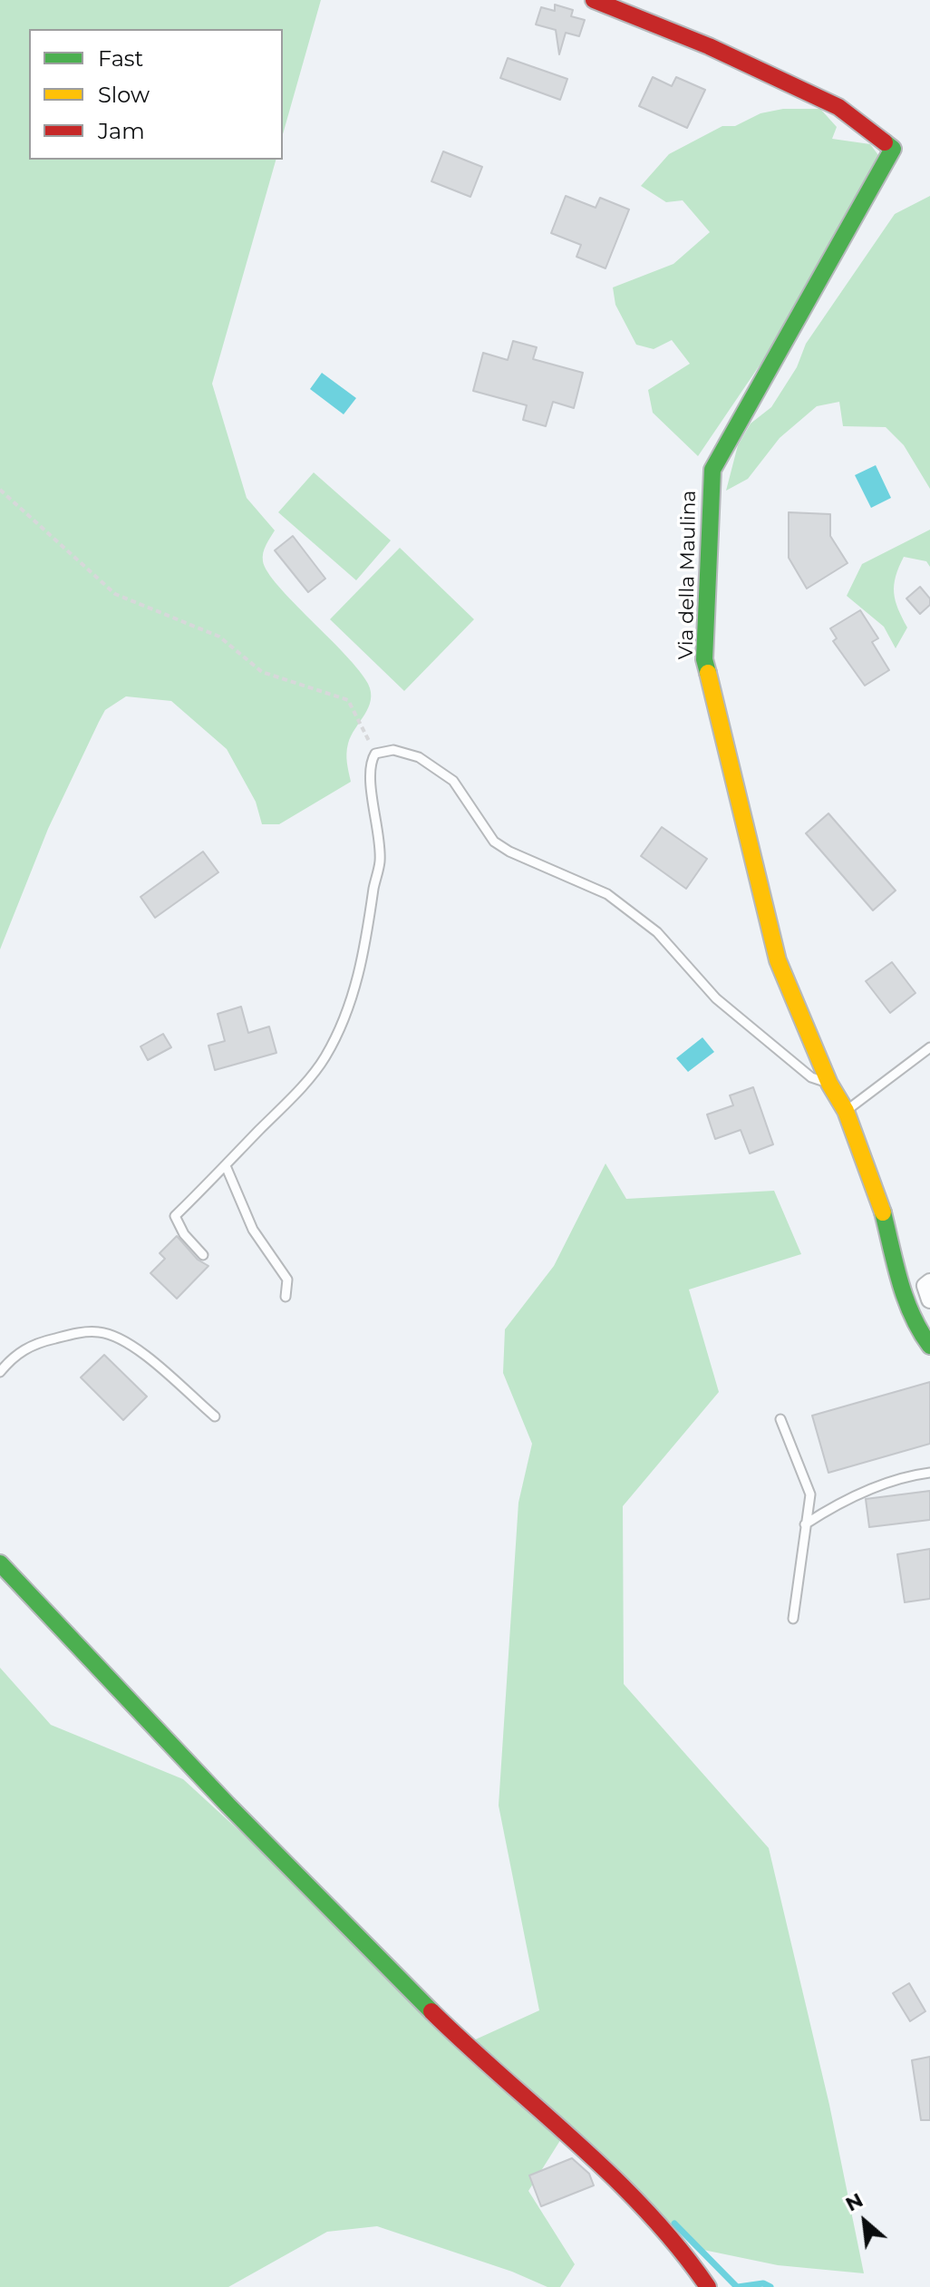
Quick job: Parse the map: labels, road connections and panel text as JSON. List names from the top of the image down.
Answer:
{
  "streets": {
    "street": ["Via della Maulina"]
  },
  "legend": ["Fast", "Slow", "Jam"],
  "north": "top left"
}
